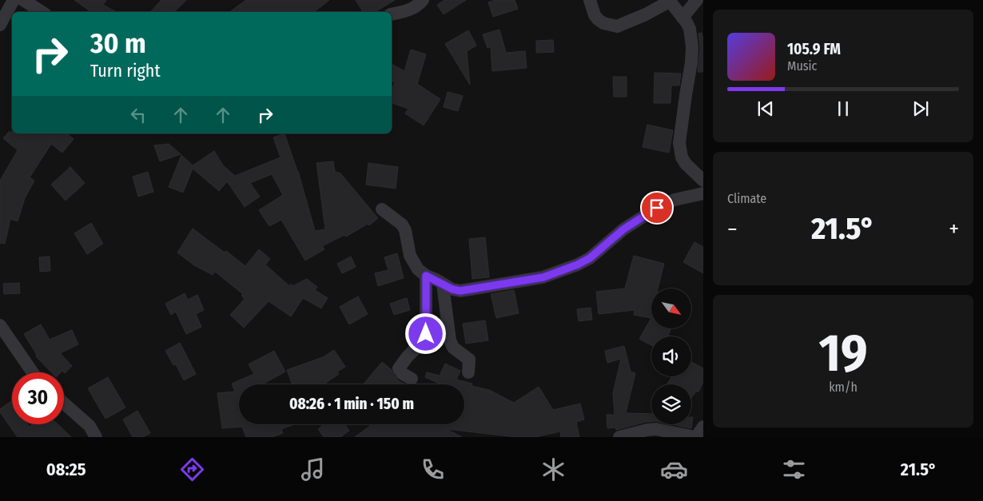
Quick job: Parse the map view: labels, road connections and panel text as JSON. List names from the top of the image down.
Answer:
{
  "north": "bottom right",
  "page": {
    "turn": ["30 m", "Turn right"],
    "song": ["105.9 FM", "Music"],
    "tile": [
      "Climate",
      ["19", "km/h"]
    ],
    "heat": ["−", "21.5°", "+"],
    "limit": "30",
    "trip": "08:26 · 1 min · 150 m",
    "tabs": ["08:25", "21.5°"]
  }
}
